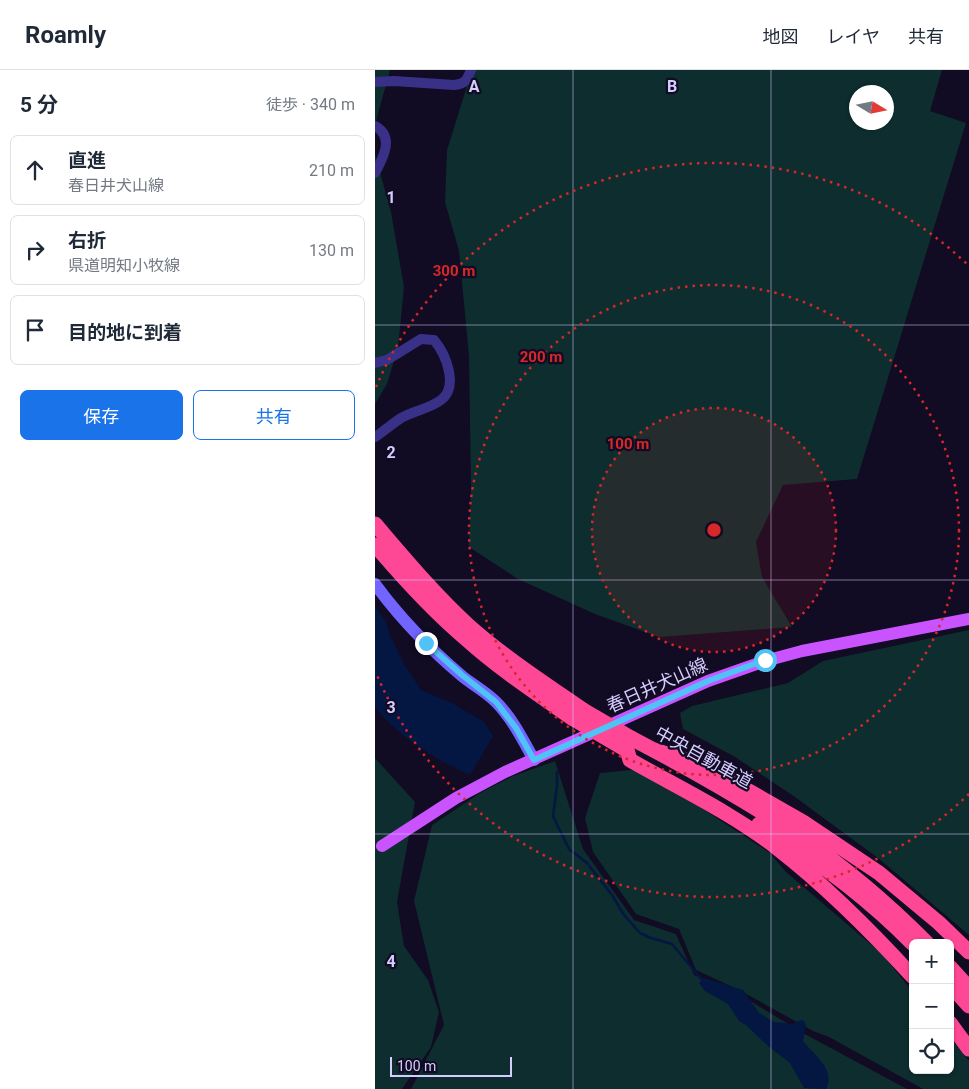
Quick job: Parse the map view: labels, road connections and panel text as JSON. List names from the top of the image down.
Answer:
{
  "streets": {
    "highway": ["中央自動車道"],
    "main road": ["春日井犬山線"]
  },
  "scale_bar": "100 m",
  "north": "right",
  "page": {
    "header": "Roamly",
    "nav": ["地図", "レイヤ", "共有"],
    "heading": ["5 分", "徒歩 · 340 m"],
    "list": [
      ["直進", "春日井犬山線", "210 m"],
      ["右折", "県道明知小牧線", "130 m"],
      "目的地に到着"
    ],
    "buttons": ["保存", "共有"],
    "map_buttons": ["+", "−"],
    "scale": "100 m"
  },
  "grid": {
    "columns": ["A", "B"],
    "rows": [
      "1",
      "2",
      "3",
      "4"
    ]
  },
  "rings": ["300 m", "200 m", "100 m"]
}
